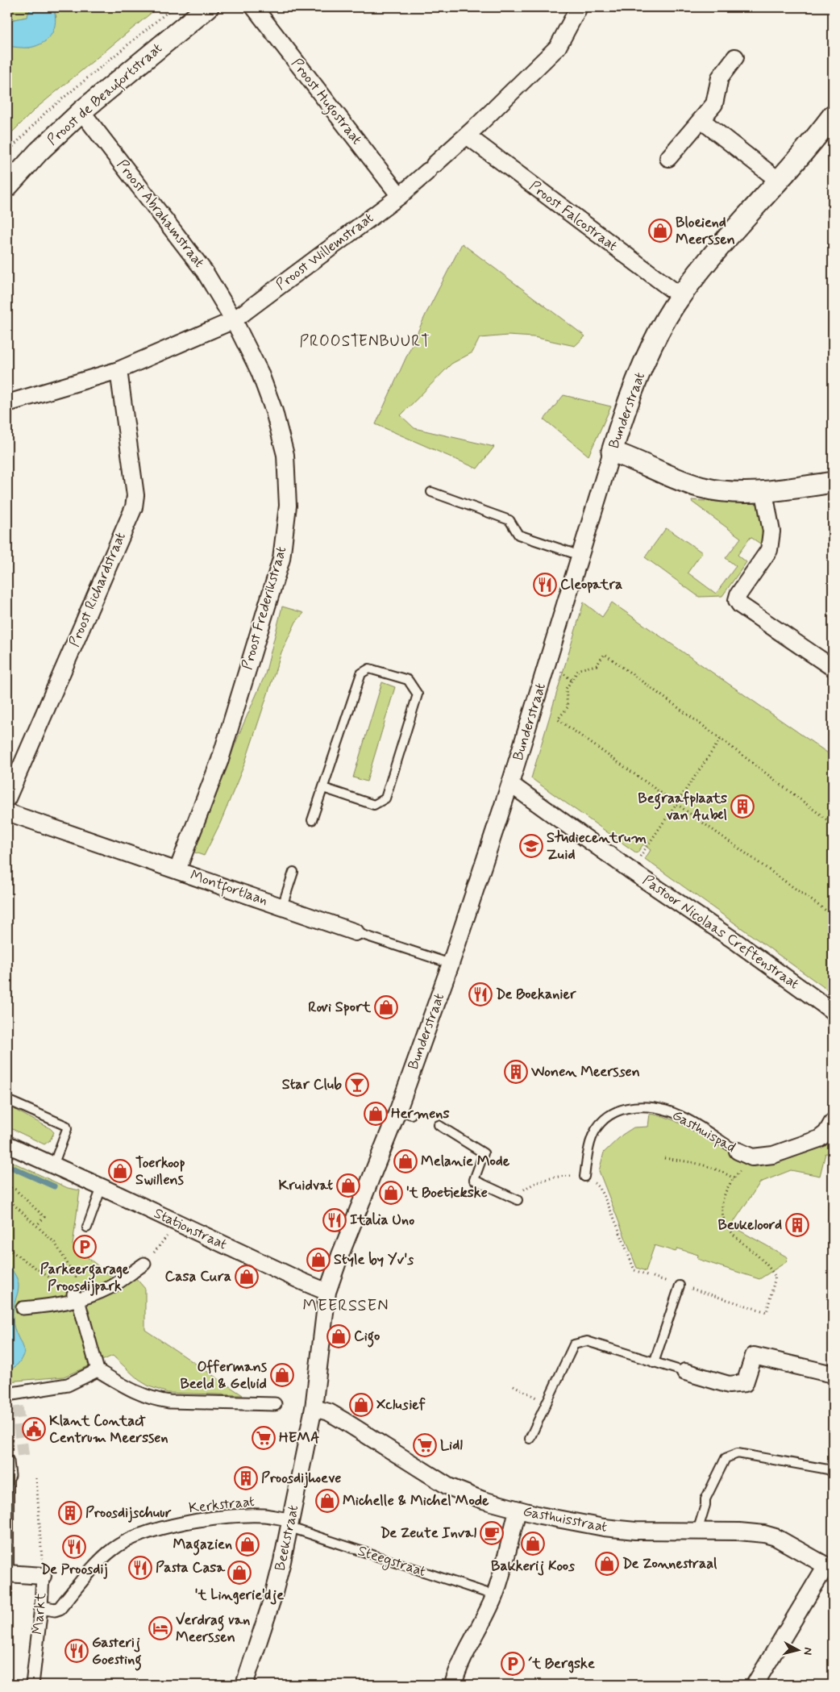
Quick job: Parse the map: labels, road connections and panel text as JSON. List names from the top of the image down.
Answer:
{
  "streets": {
    "street": [
      "Proost de Beaufortstraat",
      "Proost Hugostraat",
      "Proost Abrahamstraat",
      "Proost Falcostraat",
      "Proost Willemstraat",
      "Bunderstraat",
      "Proost Richardstraat",
      "Proost Frederikstraat",
      "Montfortlaan",
      "Pastoor Nicolaas Creftenstraat",
      "Gasthuispad",
      "Stationstraat",
      "Kerkstraat",
      "Gasthuisstraat",
      "Beekstraat",
      "Markt"
    ],
    "lane": ["Steegstraat"]
  },
  "crossings": [
    ["Proost de Beaufortstraat", "Proost Abrahamstraat"],
    ["Proost Hugostraat", "Proost Willemstraat"],
    ["Proost Abrahamstraat", "Proost Willemstraat"],
    ["Proost Abrahamstraat", "Proost Frederikstraat"],
    ["Proost Falcostraat", "Proost Willemstraat"],
    ["Proost Falcostraat", "Bunderstraat"],
    ["Proost Willemstraat", "Proost Richardstraat"],
    ["Proost Willemstraat", "Proost Frederikstraat"],
    ["Bunderstraat", "Montfortlaan"],
    ["Bunderstraat", "Pastoor Nicolaas Creftenstraat"],
    ["Bunderstraat", "Stationstraat"],
    ["Bunderstraat", "Beekstraat"],
    ["Proost Frederikstraat", "Montfortlaan"],
    ["Stationstraat", "Beekstraat"],
    ["Kerkstraat", "Beekstraat"],
    ["Kerkstraat", "Steegstraat"],
    ["Kerkstraat", "Markt"],
    ["Gasthuisstraat", "Beekstraat"],
    ["Beekstraat", "Steegstraat"]
  ],
  "districts": ["PROOSTENBUURT", "MEERSSEN"],
  "places": {
    "shop": [
      "Bloeiend Meerssen",
      "Rovi Sport",
      "Hermens",
      "Melanie Mode",
      "Toerkoop Swillens",
      "Kruidvat",
      "'t Boetiekske",
      "Style by Yv's",
      "Casa Cura",
      "Cigo",
      "Offermans Beeld & Geluid",
      "Xclusief",
      "Michelle & Michel Mode",
      "Bakkerij Koos",
      "Magazien",
      "De Zonnestraal",
      "'t Lingerie'dje"
    ],
    "restaurant": [
      "Cleopatra",
      "De Boekanier",
      "Italia Uno",
      "De Proosdij",
      "Pasta Casa",
      "Gasterij Goesting"
    ],
    "building": [
      "Begraafplaats van Aubel",
      "Wonen Meerssen",
      "Beukeloord",
      "Proosdijhoeve",
      "Proosdijschuur"
    ],
    "school or university": ["Studiecentrum Zuid"],
    "bar": ["Star Club"],
    "parking": ["Parkeergarage Proosdijpark", "´t Bergske"],
    "public building": ["Klant Contact Centrum Meerssen"],
    "supermarket": ["HEMA", "Lidl"],
    "cafe": ["De Zeute Inval"],
    "hotel": ["Verdrag van Meerssen"]
  },
  "north": "right"
}
